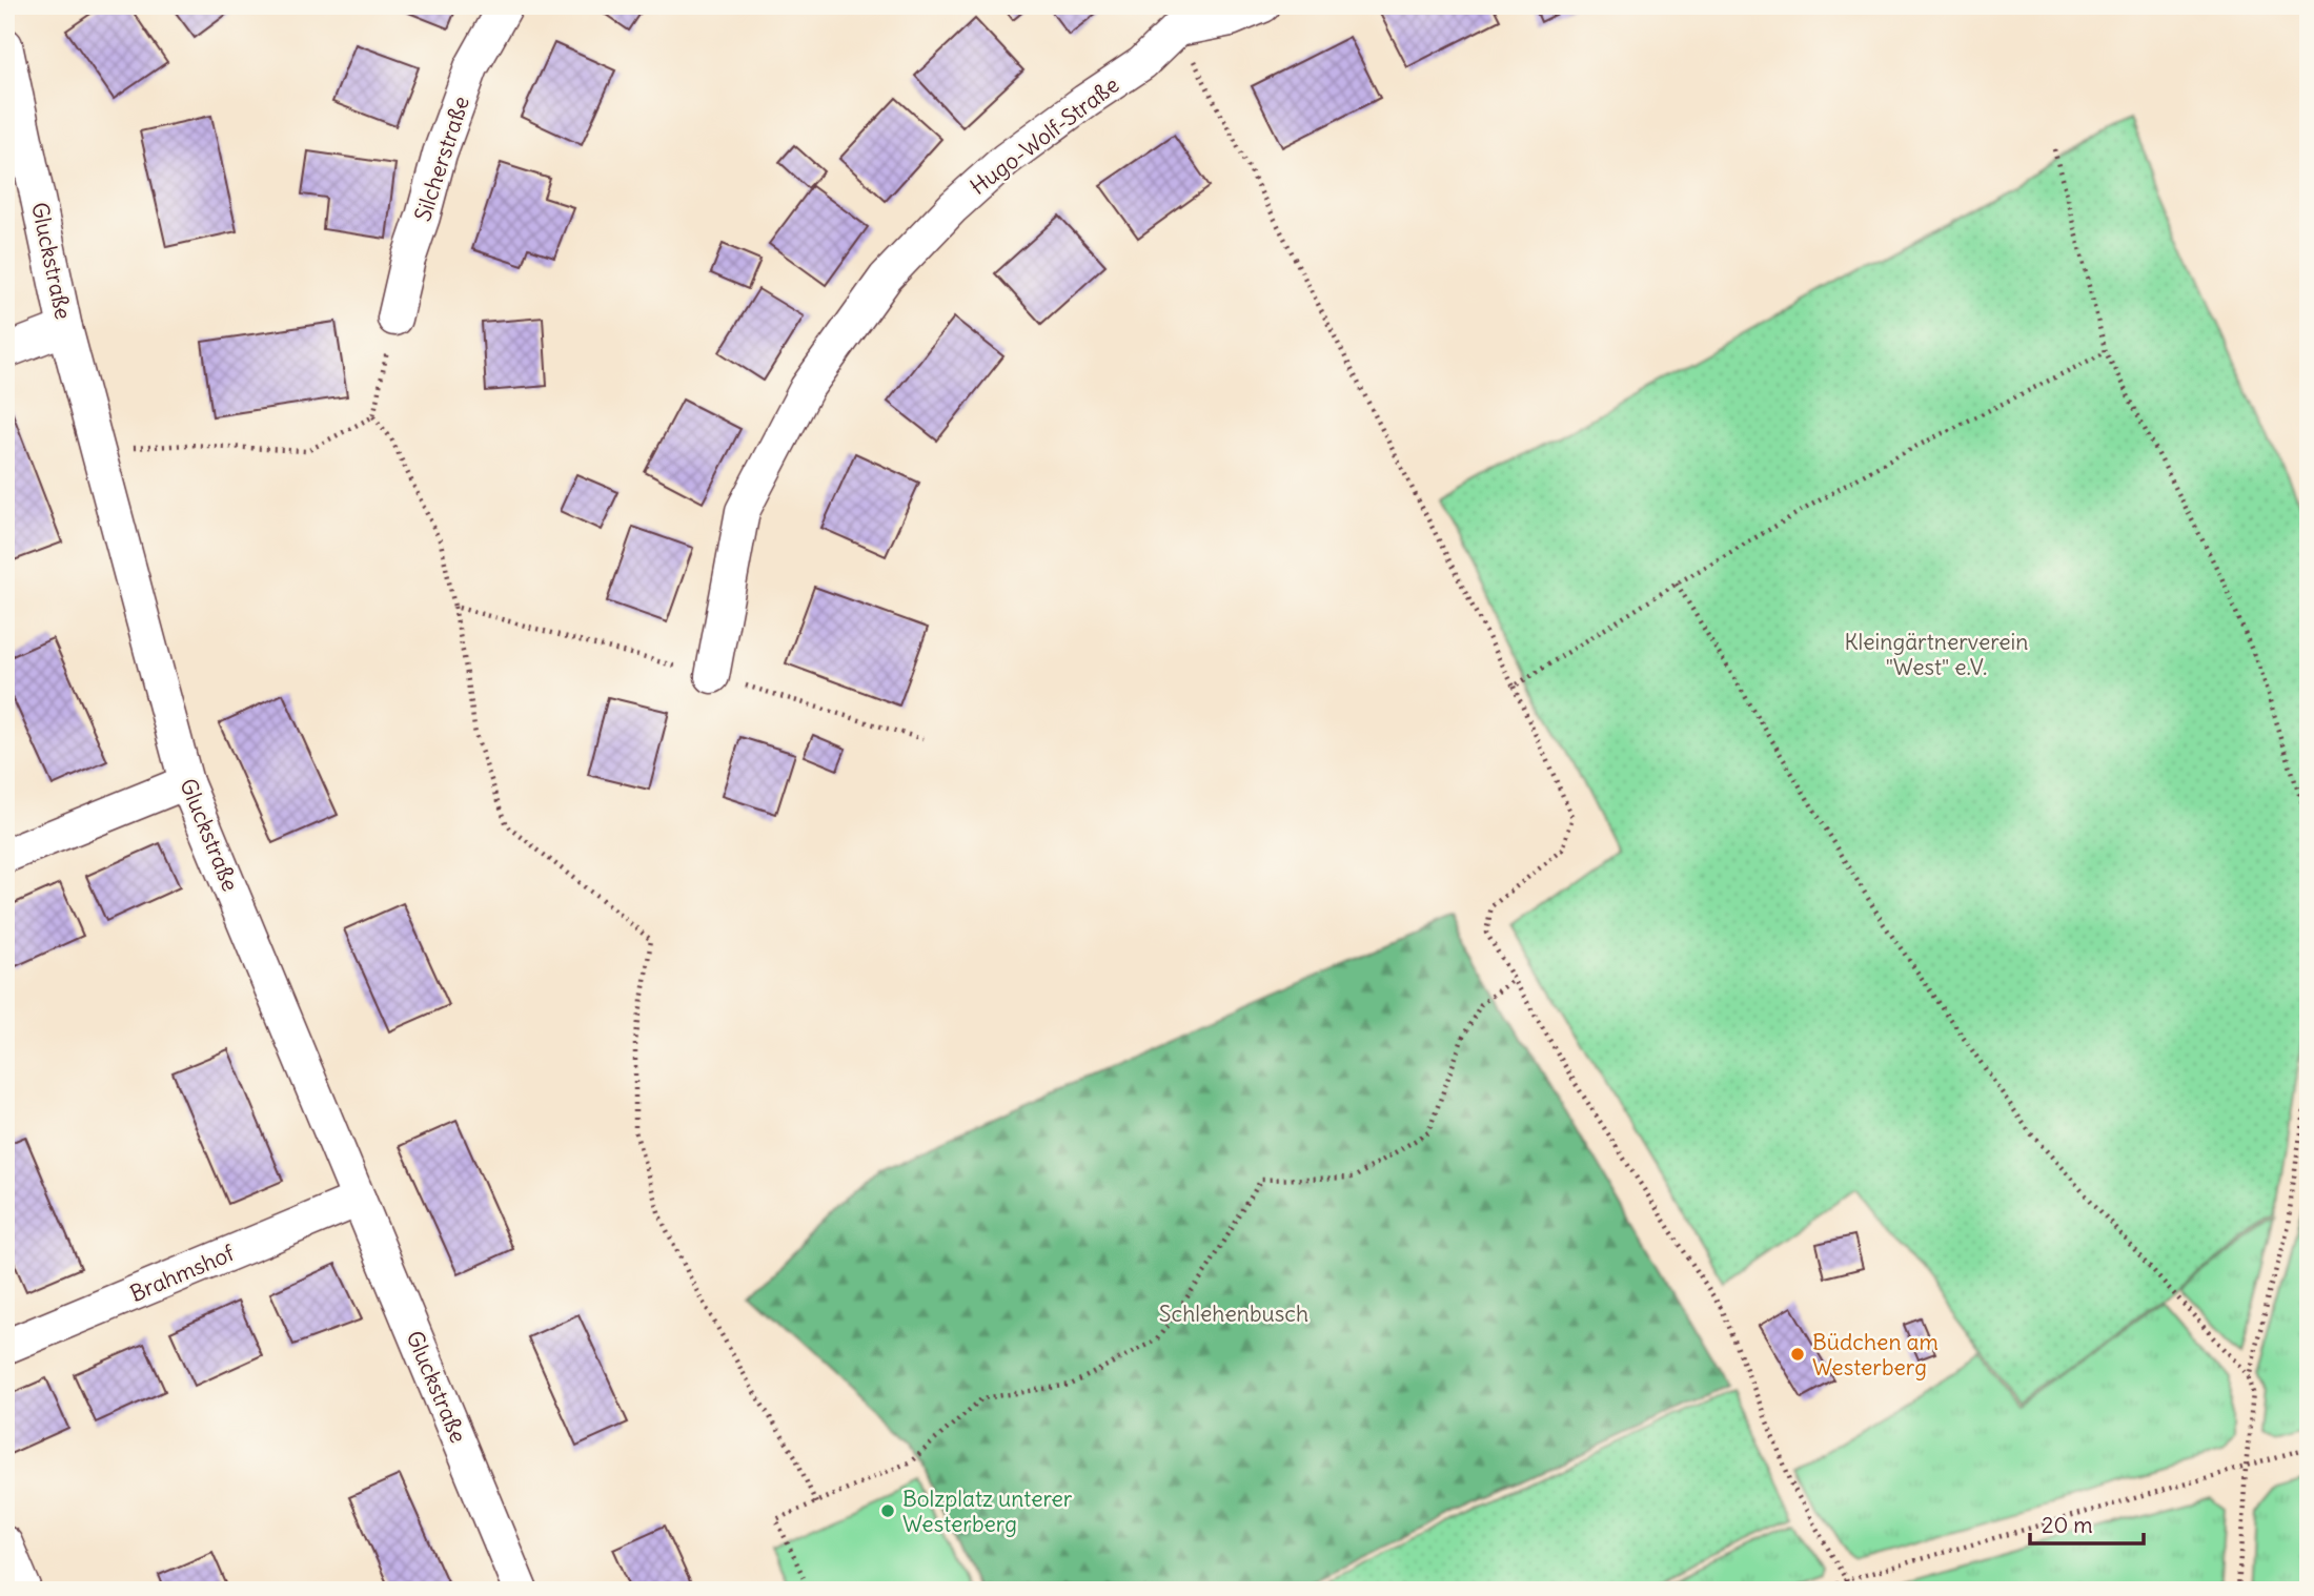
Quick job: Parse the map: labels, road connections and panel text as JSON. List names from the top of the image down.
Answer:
{
  "streets": {
    "street": [
      "Hugo-Wolf-Straße",
      "Silcherstraße",
      "Gluckstraße",
      "Brahmshof"
    ]
  },
  "crossings": [
    ["Gluckstraße", "Brahmshof"]
  ],
  "parks": ["Kleingärtnerverein \"West\" e.V.", "Schlehenbusch"],
  "places": ["Büdchen am Westerberg", "Bolzplatz unterer Westerberg"],
  "scale_bar": "20 m"
}
